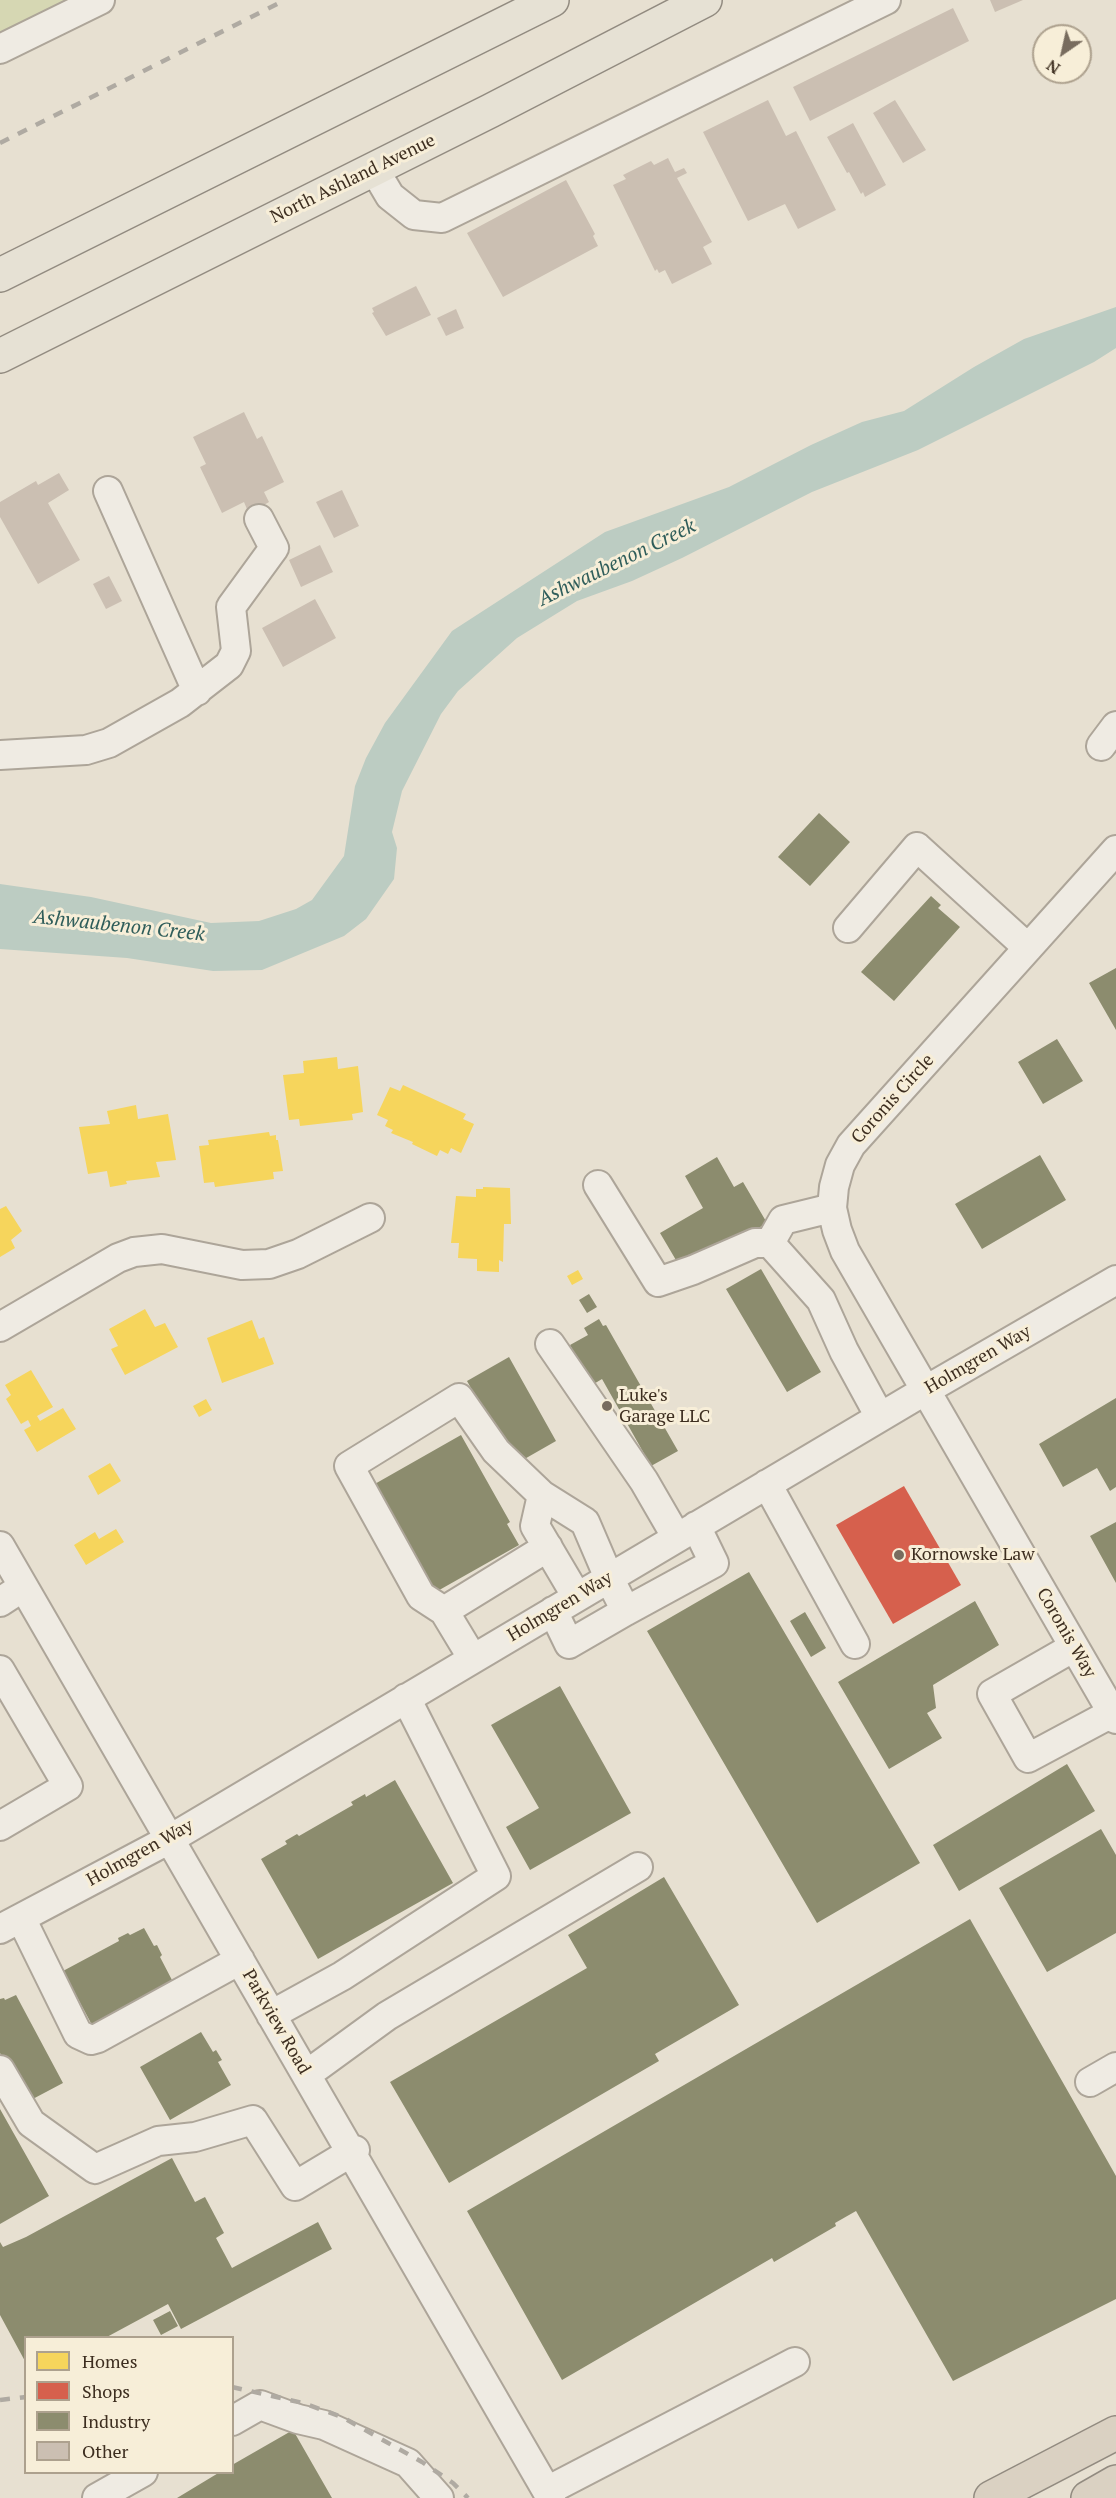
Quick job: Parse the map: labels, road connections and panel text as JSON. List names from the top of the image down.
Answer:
{
  "streets": {
    "main road": ["North Ashland Avenue"],
    "street": [
      "Coronis Circle",
      "Holmgren Way",
      "Coronis Way",
      "Parkview Road"
    ]
  },
  "crossings": [
    ["Coronis Circle", "Holmgren Way"],
    ["Coronis Circle", "Coronis Way"],
    ["Holmgren Way", "Coronis Way"],
    ["Holmgren Way", "Parkview Road"]
  ],
  "water": ["Ashwaubenon Creek"],
  "places": ["Luke's Garage LLC", "Kornowske Law"],
  "legend": [
    "Homes",
    "Shops",
    "Industry",
    "Other"
  ],
  "north": "bottom left"
}
